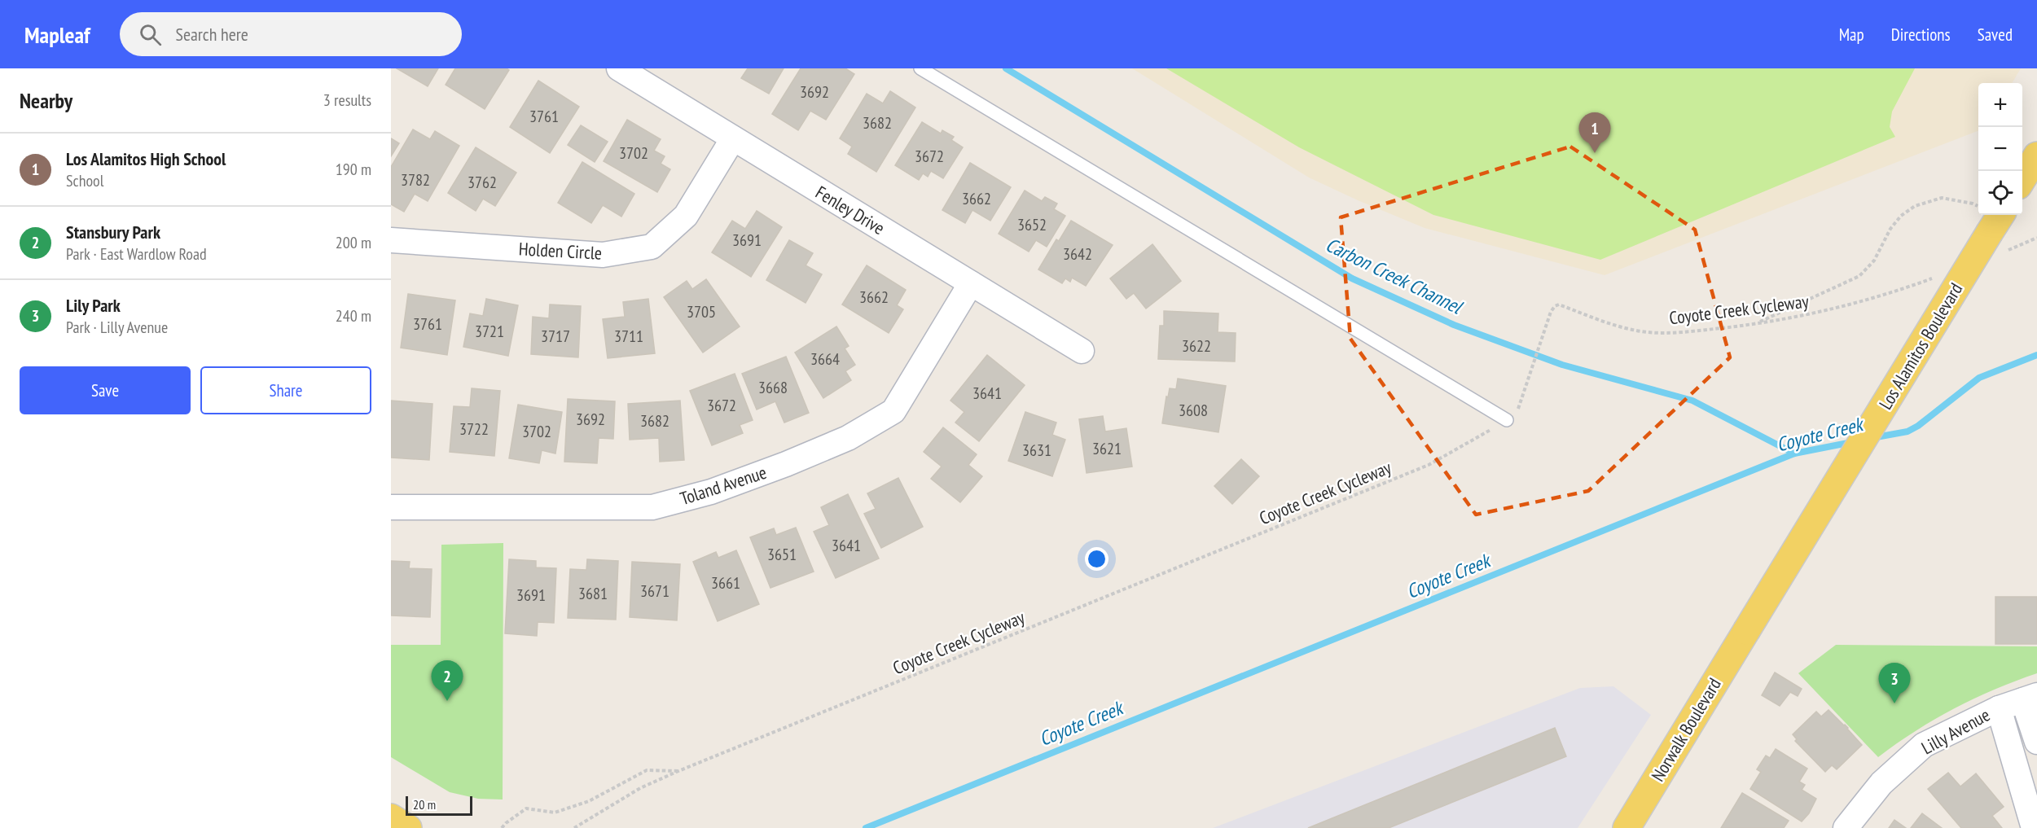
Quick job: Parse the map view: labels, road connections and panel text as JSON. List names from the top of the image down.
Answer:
{
  "streets": {
    "main road": ["Los Alamitos Boulevard", "Norwalk Boulevard"],
    "street": [
      "Fenley Drive",
      "Holden Circle",
      "Toland Avenue",
      "Lilly Avenue"
    ],
    "path": ["Coyote Creek Cycleway"]
  },
  "crossings": [
    ["Fenley Drive", "Holden Circle"],
    ["Fenley Drive", "Toland Avenue"],
    ["Los Alamitos Boulevard", "Norwalk Boulevard"]
  ],
  "water": ["Carbon Creek Channel", "Coyote Creek"],
  "house_numbers": [
    "3692",
    "3761",
    "3682",
    "3702",
    "3672",
    "3782",
    "3762",
    "3662",
    "3652",
    "3691",
    "3642",
    "3662",
    "3705",
    "3761",
    "3721",
    "3717",
    "3711",
    "3622",
    "3664",
    "3668",
    "3641",
    "3672",
    "3608",
    "3692",
    "3682",
    "3722",
    "3702",
    "3621",
    "3631",
    "3641",
    "3651",
    "3661",
    "3671",
    "3681",
    "3691"
  ],
  "scale_bar": "20 m",
  "page": {
    "header": "Mapleaf",
    "search": "Search here",
    "nav": ["Map", "Directions", "Saved"],
    "heading": ["Nearby", "3 results"],
    "map_buttons": ["+", "−"],
    "pins": ["1", "2", "3"],
    "list": [
      {
        "mark": "1",
        "name": "Los Alamitos High School",
        "note": "School",
        "value": "190 m"
      },
      {
        "mark": "2",
        "name": "Stansbury Park",
        "note": "Park · East Wardlow Road",
        "value": "200 m"
      },
      {
        "mark": "3",
        "name": "Lily Park",
        "note": "Park · Lilly Avenue",
        "value": "240 m"
      }
    ],
    "buttons": ["Save", "Share"],
    "scale": "20 m"
  }
}
